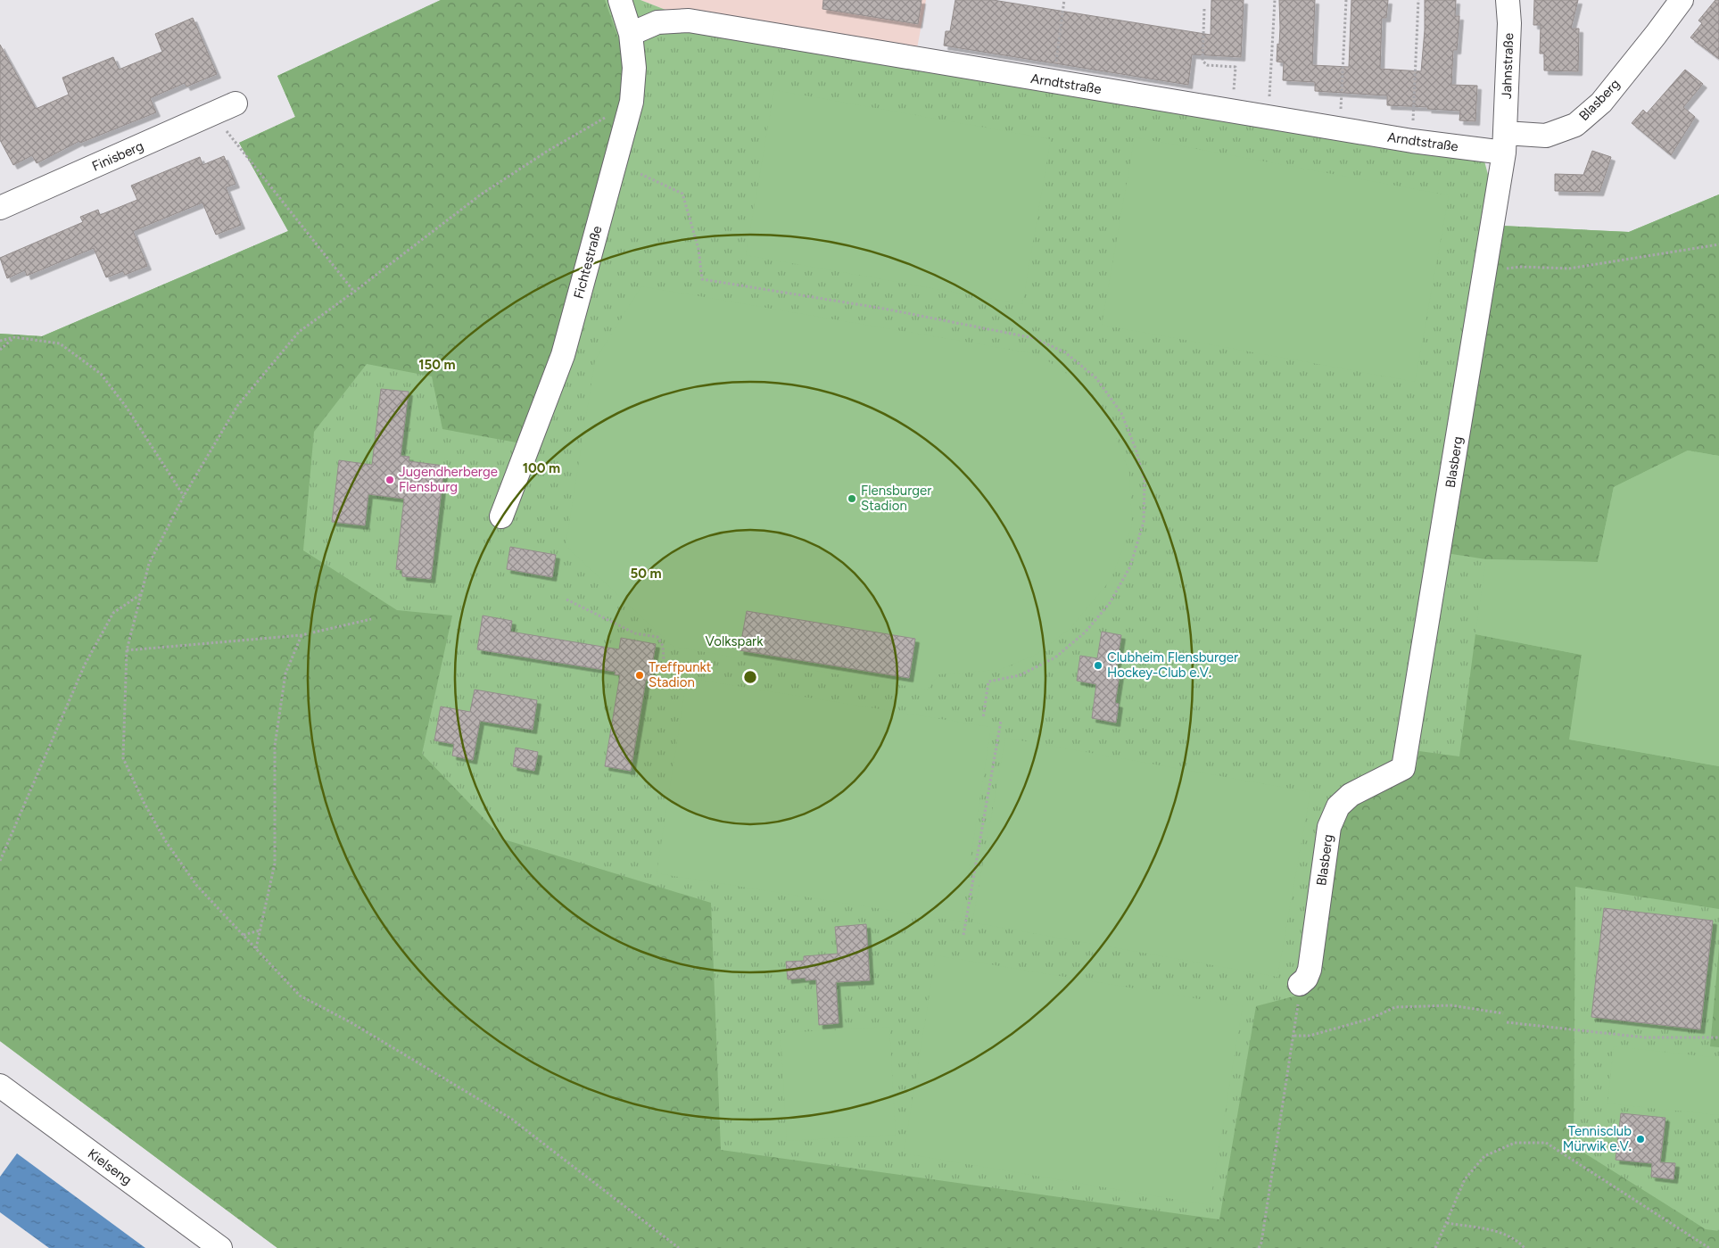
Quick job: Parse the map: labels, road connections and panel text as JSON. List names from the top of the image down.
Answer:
{
  "streets": {
    "street": [
      "Jahnstraße",
      "Arndtstraße",
      "Blasberg",
      "Finisberg",
      "Fichtestraße",
      "Kielseng"
    ]
  },
  "crossings": [
    ["Jahnstraße", "Arndtstraße"],
    ["Jahnstraße", "Blasberg"],
    ["Arndtstraße", "Blasberg"],
    ["Arndtstraße", "Fichtestraße"]
  ],
  "parks": ["Volkspark"],
  "places": [
    "Jugendherberge Flensburg",
    "Flensburger Stadion",
    "Clubheim Flensburger Hockey-Club e.V.",
    "Treffpunkt Stadion",
    "Tennisclub Mürwik e.V."
  ],
  "rings": ["150 m", "100 m", "50 m"]
}
